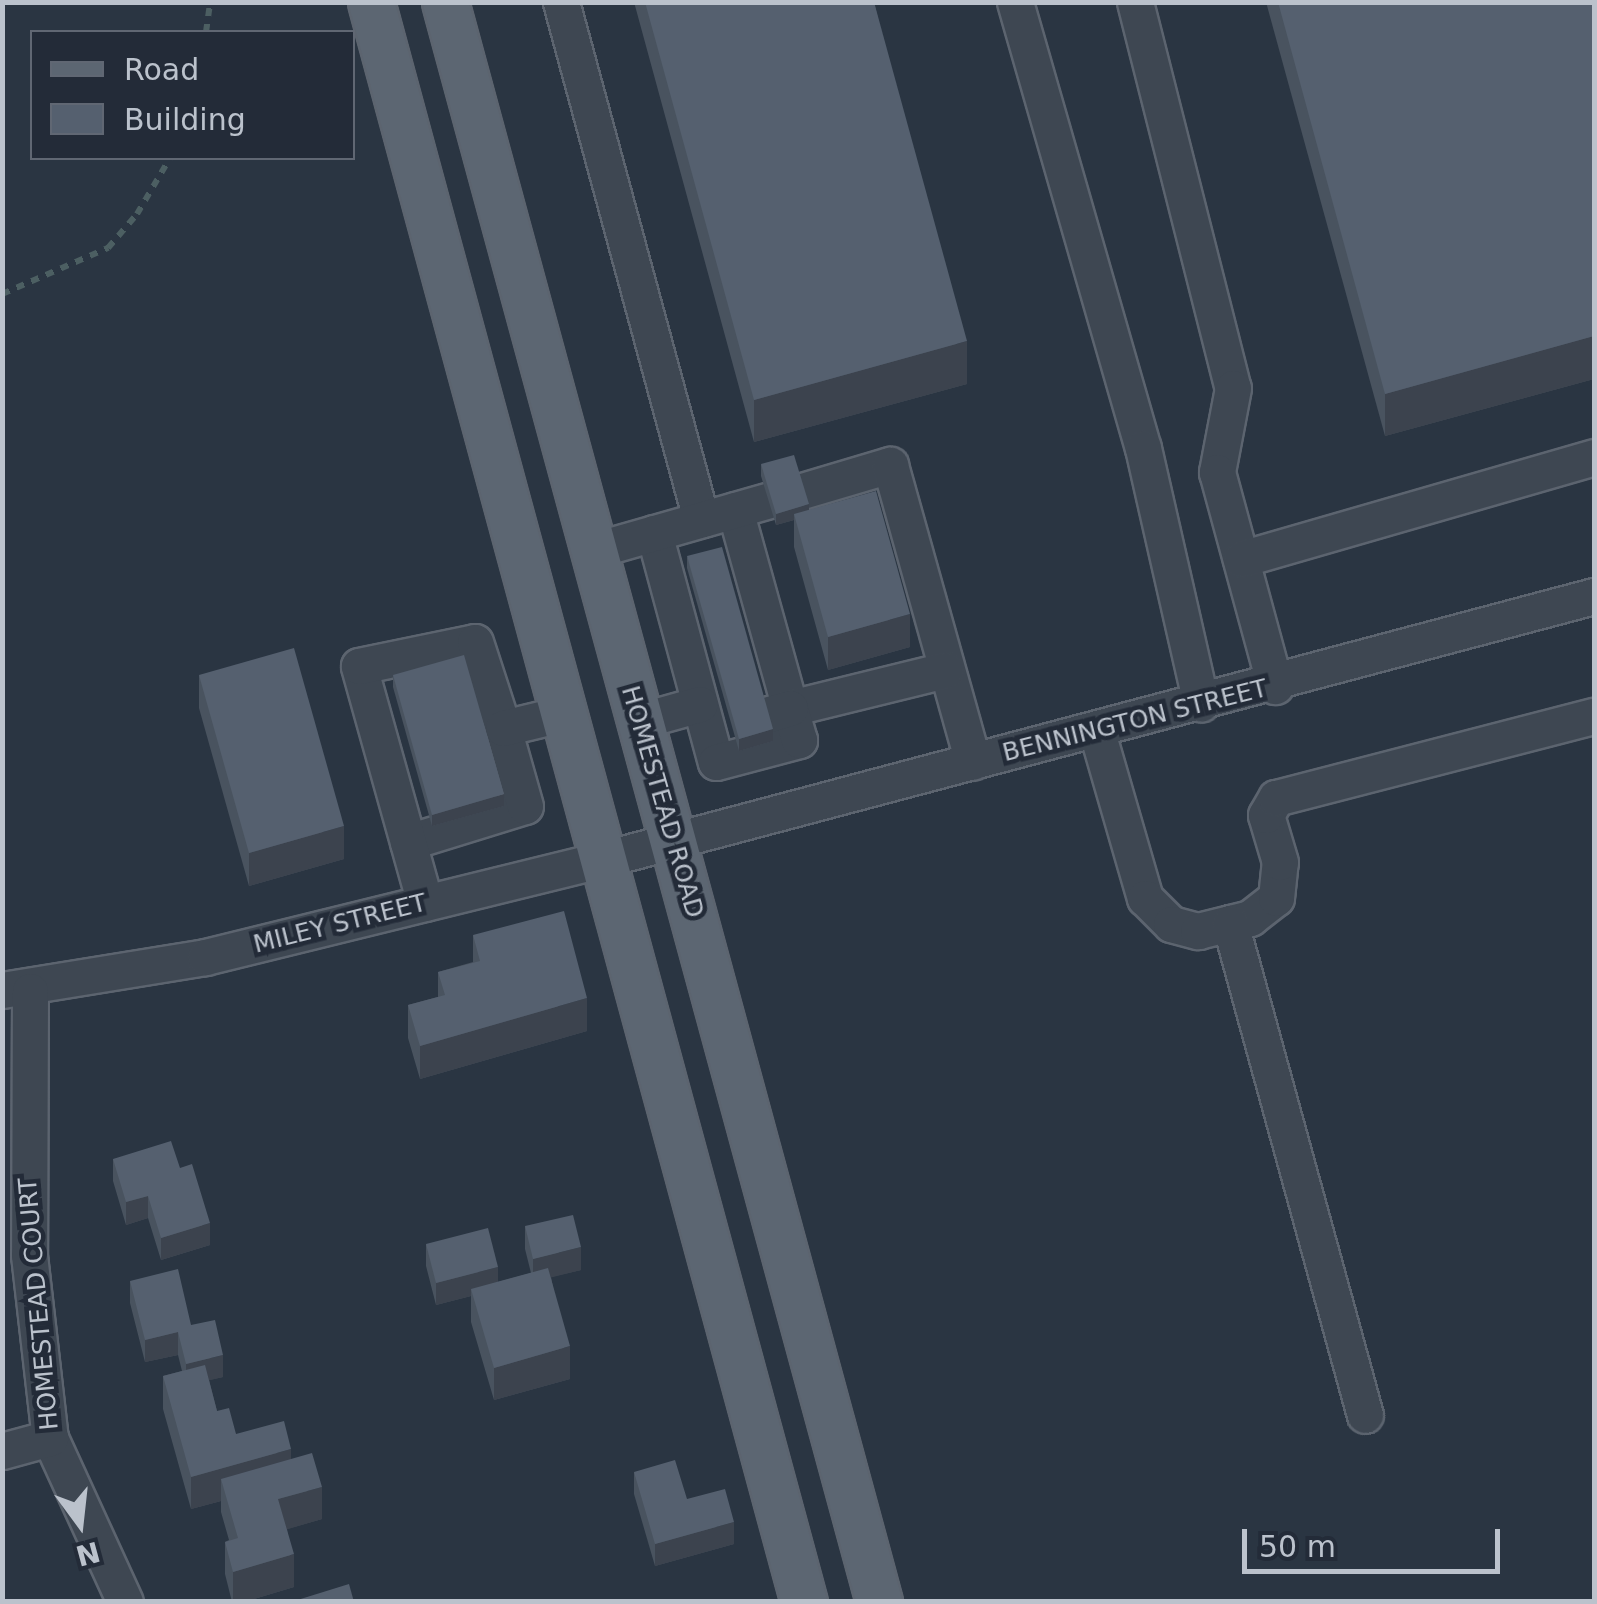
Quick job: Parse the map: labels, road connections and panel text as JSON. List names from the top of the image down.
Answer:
{
  "streets": {
    "main road": ["HOMESTEAD ROAD"],
    "street": ["BENNINGTON STREET", "MILEY STREET", "HOMESTEAD COURT"]
  },
  "crossings": [
    ["BENNINGTON STREET", "HOMESTEAD ROAD"],
    ["BENNINGTON STREET", "MILEY STREET"],
    ["HOMESTEAD ROAD", "MILEY STREET"],
    ["MILEY STREET", "HOMESTEAD COURT"]
  ],
  "legend": ["Road", "Building"],
  "scale_bar": "50 m",
  "north": "bottom"
}
